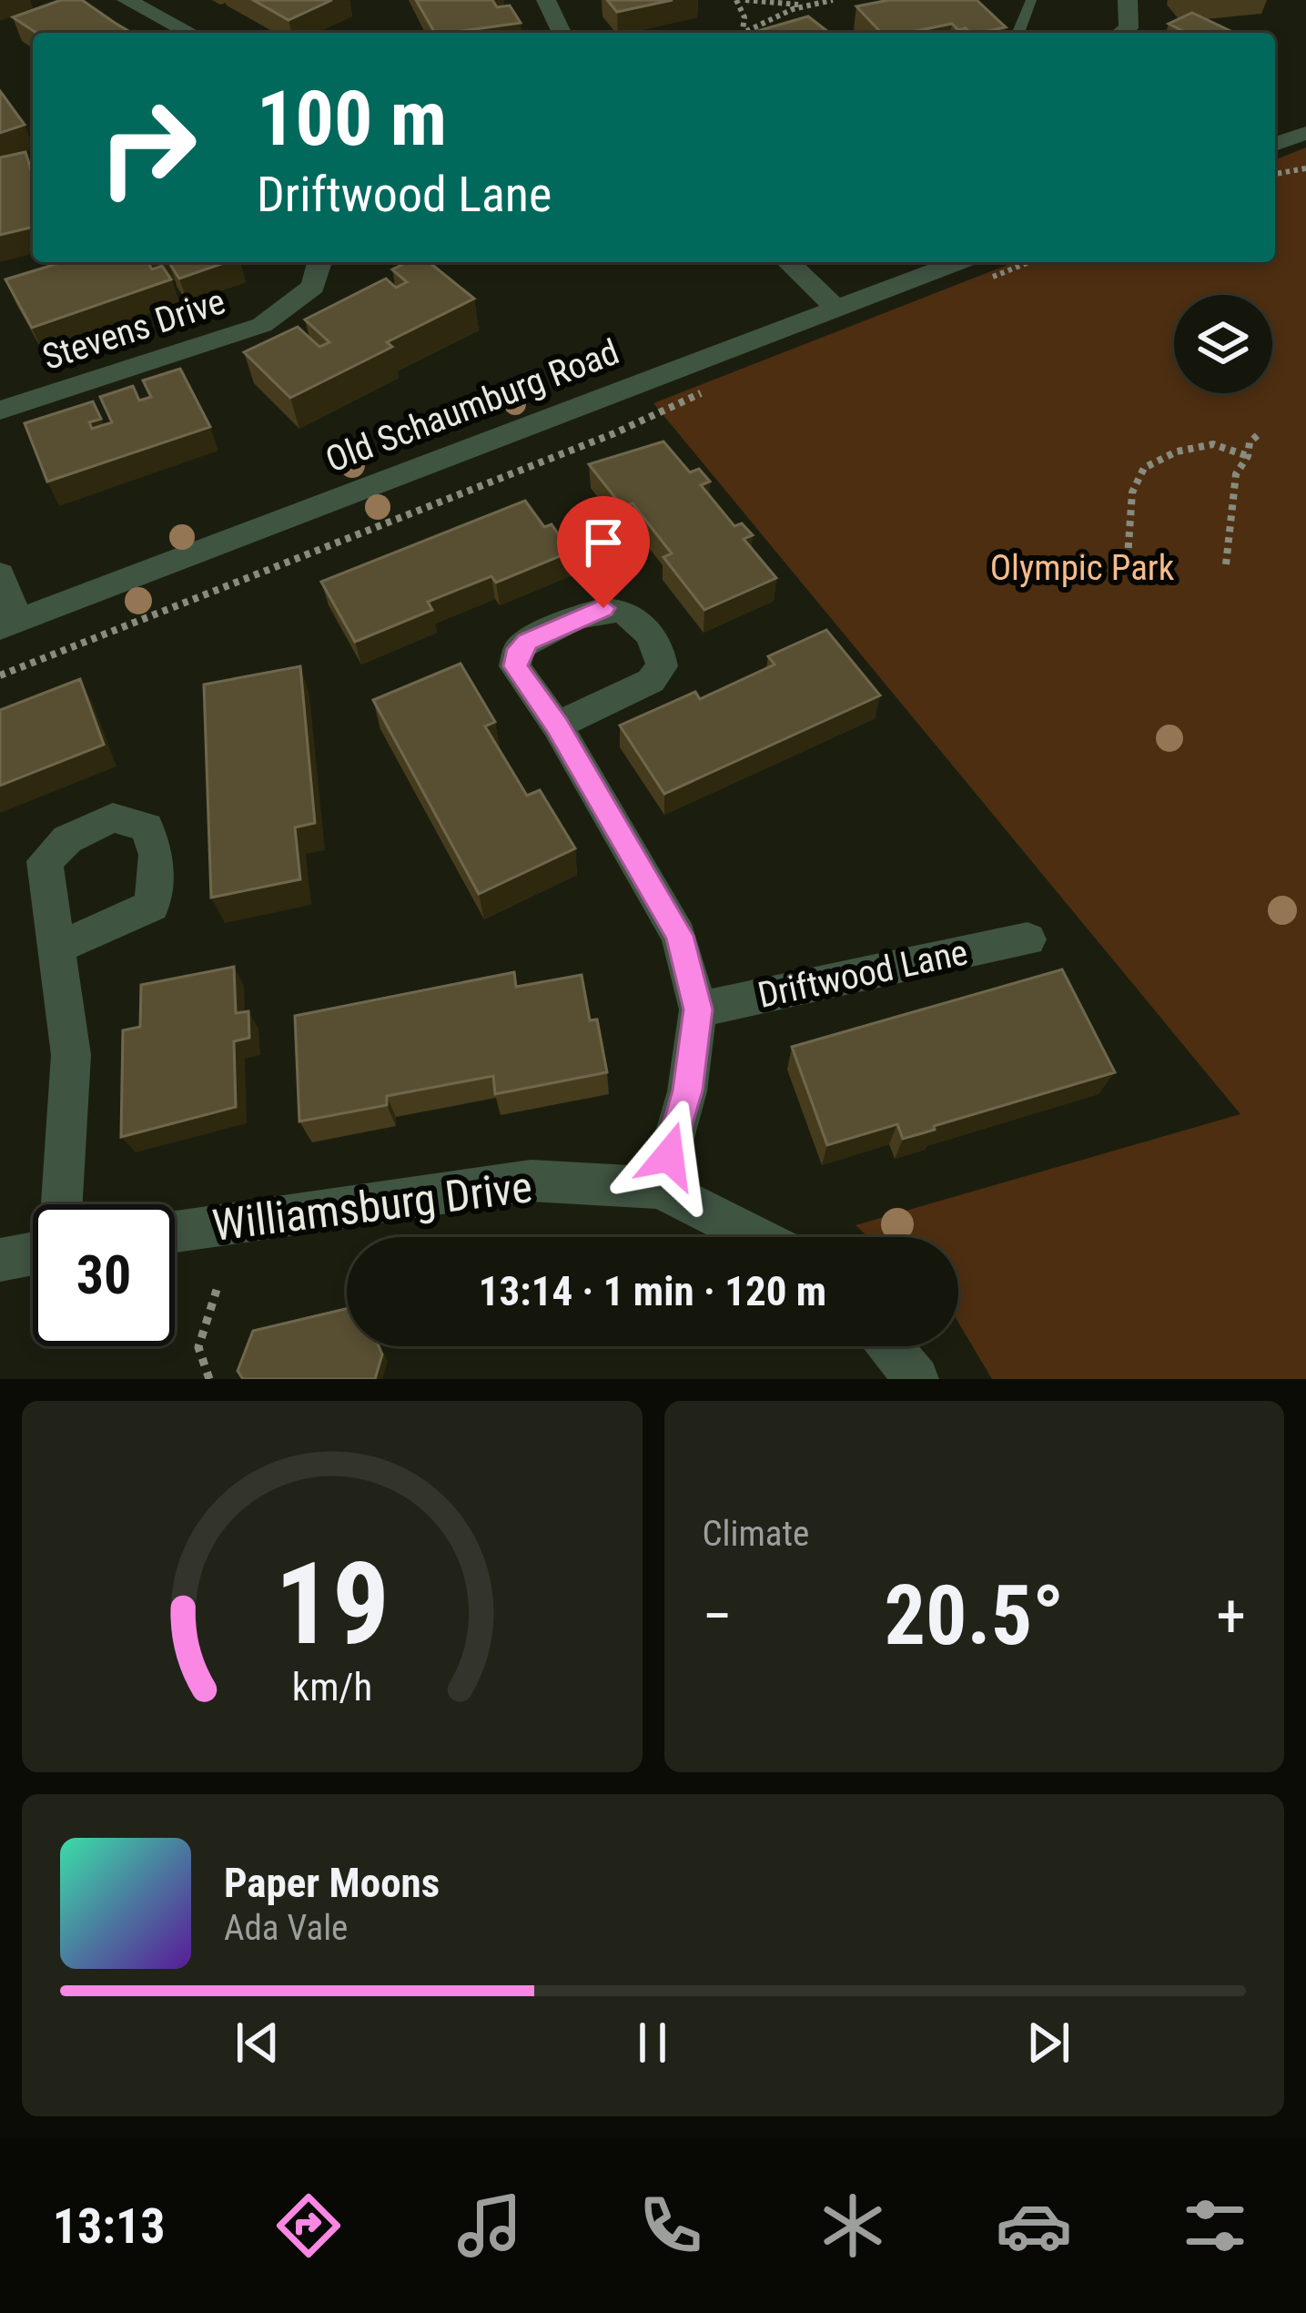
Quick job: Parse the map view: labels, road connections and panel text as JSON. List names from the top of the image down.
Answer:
{
  "streets": {
    "street": [
      "Stevens Drive",
      "Old Schaumburg Road",
      "Driftwood Lane",
      "Williamsburg Drive"
    ]
  },
  "parks": ["Olympic Park"],
  "page": {
    "turn": ["100 m", "Driftwood Lane"],
    "limit": "30",
    "trip": "13:14 · 1 min · 120 m",
    "tile": "Climate",
    "heat": ["−", "20.5°", "+"],
    "song": ["Paper Moons", "Ada Vale"],
    "tabs": "13:13",
    "gauge": ["19", "km/h"]
  }
}
